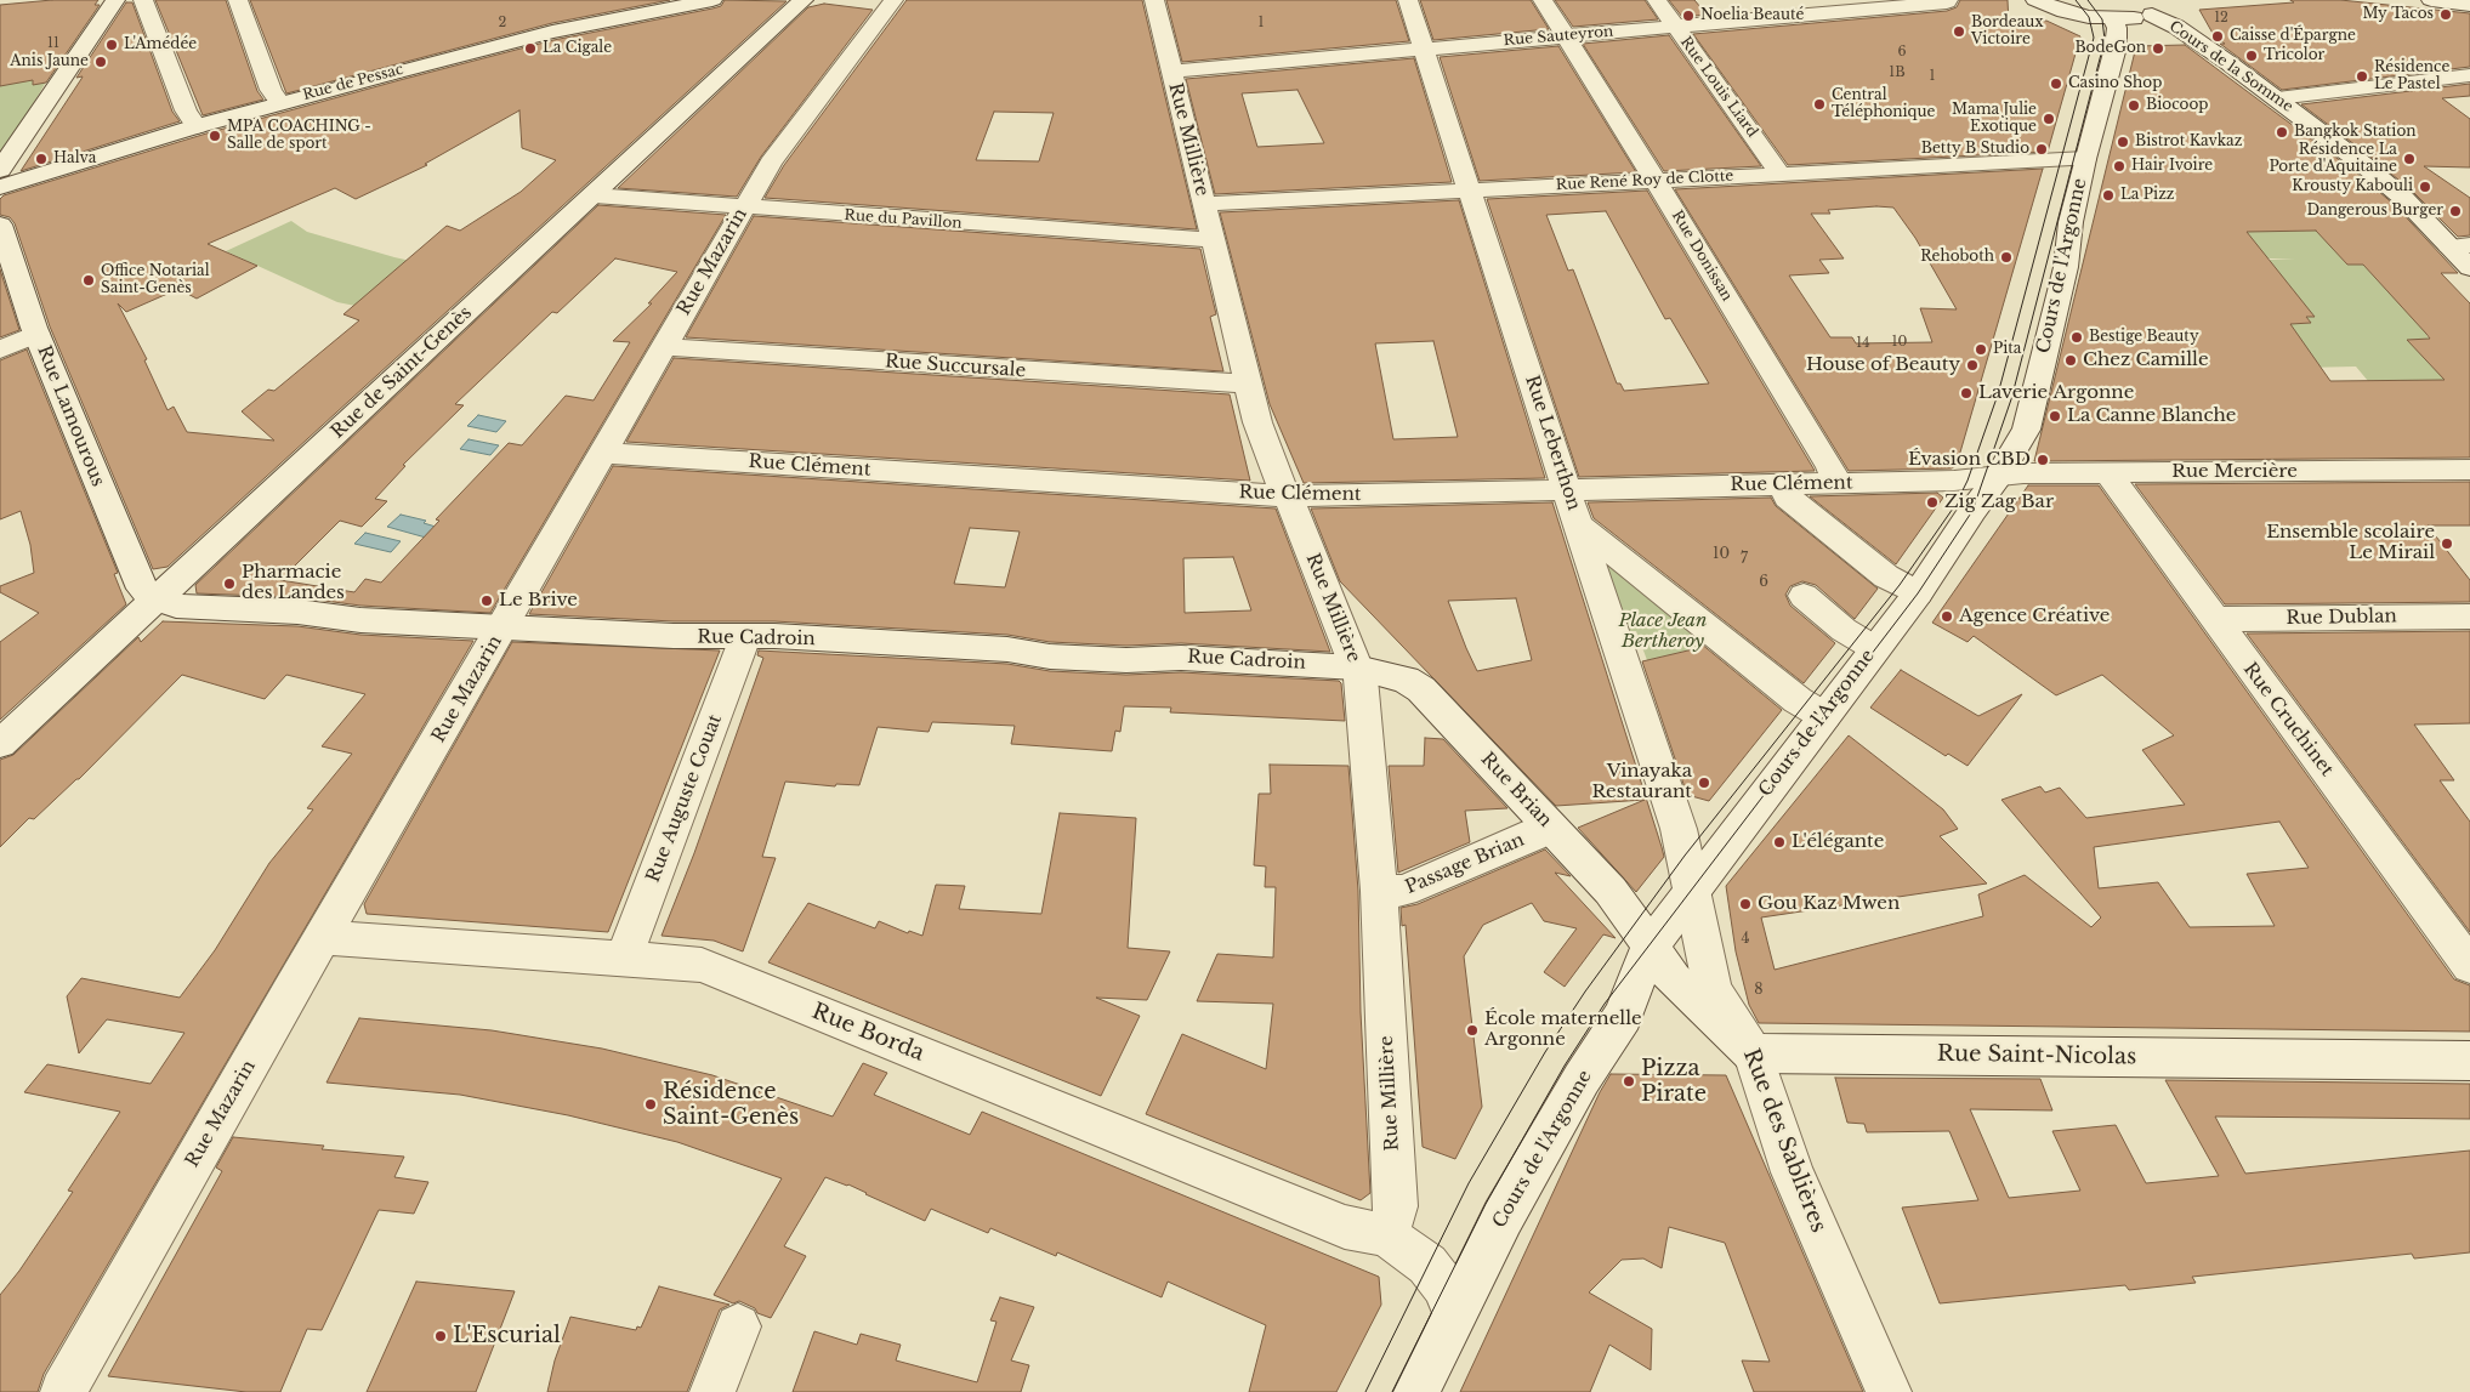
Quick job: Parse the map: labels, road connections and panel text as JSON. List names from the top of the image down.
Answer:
{
  "streets": {
    "street": [
      "Rue Sauteyron",
      "Cours de la Somme",
      "Rue de Pessac",
      "Rue Louis Liard",
      "Rue Millière",
      "Rue René Roy de Clotte",
      "Rue du Pavillon",
      "Rue Donissan",
      "Rue Mazarin",
      "Cours de l'Argonne",
      "Rue Succursale",
      "Rue de Saint-Genès",
      "Rue Lamourous",
      "Rue Leberthon",
      "Rue Clément",
      "Rue Mercière",
      "Rue Dublan",
      "Rue Cadroin",
      "Rue Cruchinet",
      "Rue Brian",
      "Rue Auguste Couat",
      "Passage Brian",
      "Rue Borda",
      "Rue Saint-Nicolas",
      "Rue des Sablières"
    ]
  },
  "crossings": [
    ["Rue Sauteyron", "Rue Louis Liard"],
    ["Rue Sauteyron", "Rue Millière"],
    ["Rue Sauteyron", "Rue Donissan"],
    ["Rue Sauteyron", "Rue Leberthon"],
    ["Rue Louis Liard", "Rue René Roy de Clotte"],
    ["Rue Millière", "Rue René Roy de Clotte"],
    ["Rue Millière", "Rue du Pavillon"],
    ["Rue Millière", "Rue Succursale"],
    ["Rue Millière", "Rue Clément"],
    ["Rue Millière", "Rue Cadroin"],
    ["Rue Millière", "Rue Brian"],
    ["Rue Millière", "Passage Brian"],
    ["Rue Millière", "Rue Borda"],
    ["Rue René Roy de Clotte", "Rue Donissan"],
    ["Rue René Roy de Clotte", "Cours de l'Argonne"],
    ["Rue René Roy de Clotte", "Rue Leberthon"],
    ["Rue du Pavillon", "Rue Mazarin"],
    ["Rue du Pavillon", "Rue de Saint-Genès"],
    ["Rue Donissan", "Rue Clément"],
    ["Rue Mazarin", "Rue Succursale"],
    ["Rue Mazarin", "Rue Clément"],
    ["Rue Mazarin", "Rue Cadroin"],
    ["Rue Mazarin", "Rue Borda"],
    ["Cours de l'Argonne", "Rue Leberthon"],
    ["Cours de l'Argonne", "Rue Clément"],
    ["Cours de l'Argonne", "Rue Mercière"],
    ["Cours de l'Argonne", "Rue Brian"],
    ["Cours de l'Argonne", "Rue des Sablières"],
    ["Rue de Saint-Genès", "Rue Lamourous"],
    ["Rue de Saint-Genès", "Rue Cadroin"],
    ["Rue Lamourous", "Rue Cadroin"],
    ["Rue Leberthon", "Rue Clément"],
    ["Rue Leberthon", "Rue des Sablières"],
    ["Rue Clément", "Rue Mercière"],
    ["Rue Mercière", "Rue Cruchinet"],
    ["Rue Dublan", "Rue Cruchinet"],
    ["Rue Cadroin", "Rue Brian"],
    ["Rue Cadroin", "Rue Auguste Couat"],
    ["Rue Brian", "Passage Brian"],
    ["Rue Auguste Couat", "Rue Borda"],
    ["Rue Saint-Nicolas", "Rue des Sablières"]
  ],
  "parks": ["Place Jean Bertheroy"],
  "places": [
    "My Tacos",
    "Noelia Beauté",
    "Bordeaux Victoire",
    "Caisse d'Épargne",
    "L'Amédée",
    "La Cigale",
    "BodeGon",
    "Tricolor",
    "Anis Jaune",
    "Résidence Le Pastel",
    "Casino Shop",
    "Central Téléphonique",
    "Biocoop",
    "Mama Julie Exotique",
    "Bangkok Station",
    "MPA COACHING - Salle de sport",
    "Bistrot Kavkaz",
    "Betty B Studio",
    "Halva",
    "Résidence La Porte d'Aquitaine",
    "Hair Ivoire",
    "Krousty Kabouli",
    "La Pizz",
    "Dangerous Burger",
    "Rehoboth",
    "Office Notarial Saint-Genès",
    "Bestige Beauty",
    "Pita",
    "Chez Camille",
    "House of Beauty",
    "Laverie Argonne",
    "La Canne Blanche",
    "Évasion CBD",
    "Zig Zag Bar",
    "Ensemble scolaire Le Mirail",
    "Pharmacie des Landes",
    "Le Brive",
    "Agence Créative",
    "Vinayaka Restaurant",
    "L'élégante",
    "Gou Kaz Mwen",
    "École maternelle Argonne",
    "Pizza Pirate",
    "Résidence Saint-Genès",
    "L'Escurial"
  ],
  "house_numbers": [
    "12",
    "2",
    "1",
    "11",
    "6",
    "1B",
    "1",
    "10",
    "14",
    "10",
    "7",
    "6",
    "4",
    "8"
  ]
}
